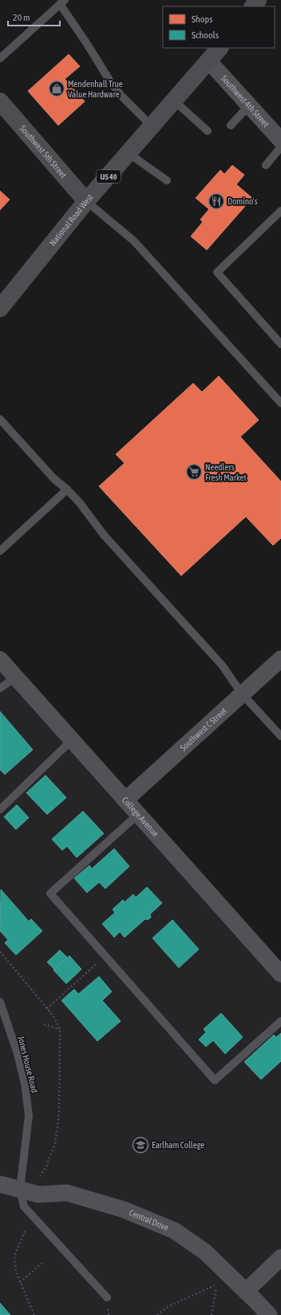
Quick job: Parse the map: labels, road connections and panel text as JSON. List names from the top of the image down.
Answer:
{
  "streets": {
    "main road": ["Southwest 5th Street", "US 40", "National Road West"],
    "street": [
      "Southwest 4th Street",
      "Southwest C Street",
      "College Avenue",
      "Central Drive"
    ],
    "lane": ["Jones House Road"]
  },
  "crossings": [
    ["Southwest 4th Street", "National Road West"],
    ["Southwest 5th Street", "National Road West"],
    ["Southwest C Street", "College Avenue"],
    ["Jones House Road", "Central Drive"]
  ],
  "places": {
    "shop": ["Mendenhall True Value Hardware"],
    "restaurant": ["Domino's"],
    "supermarket": ["Needlers Fresh Market"],
    "school or university": ["Earlham College"]
  },
  "legend": ["Shops", "Schools"],
  "scale_bar": "20 m"
}
